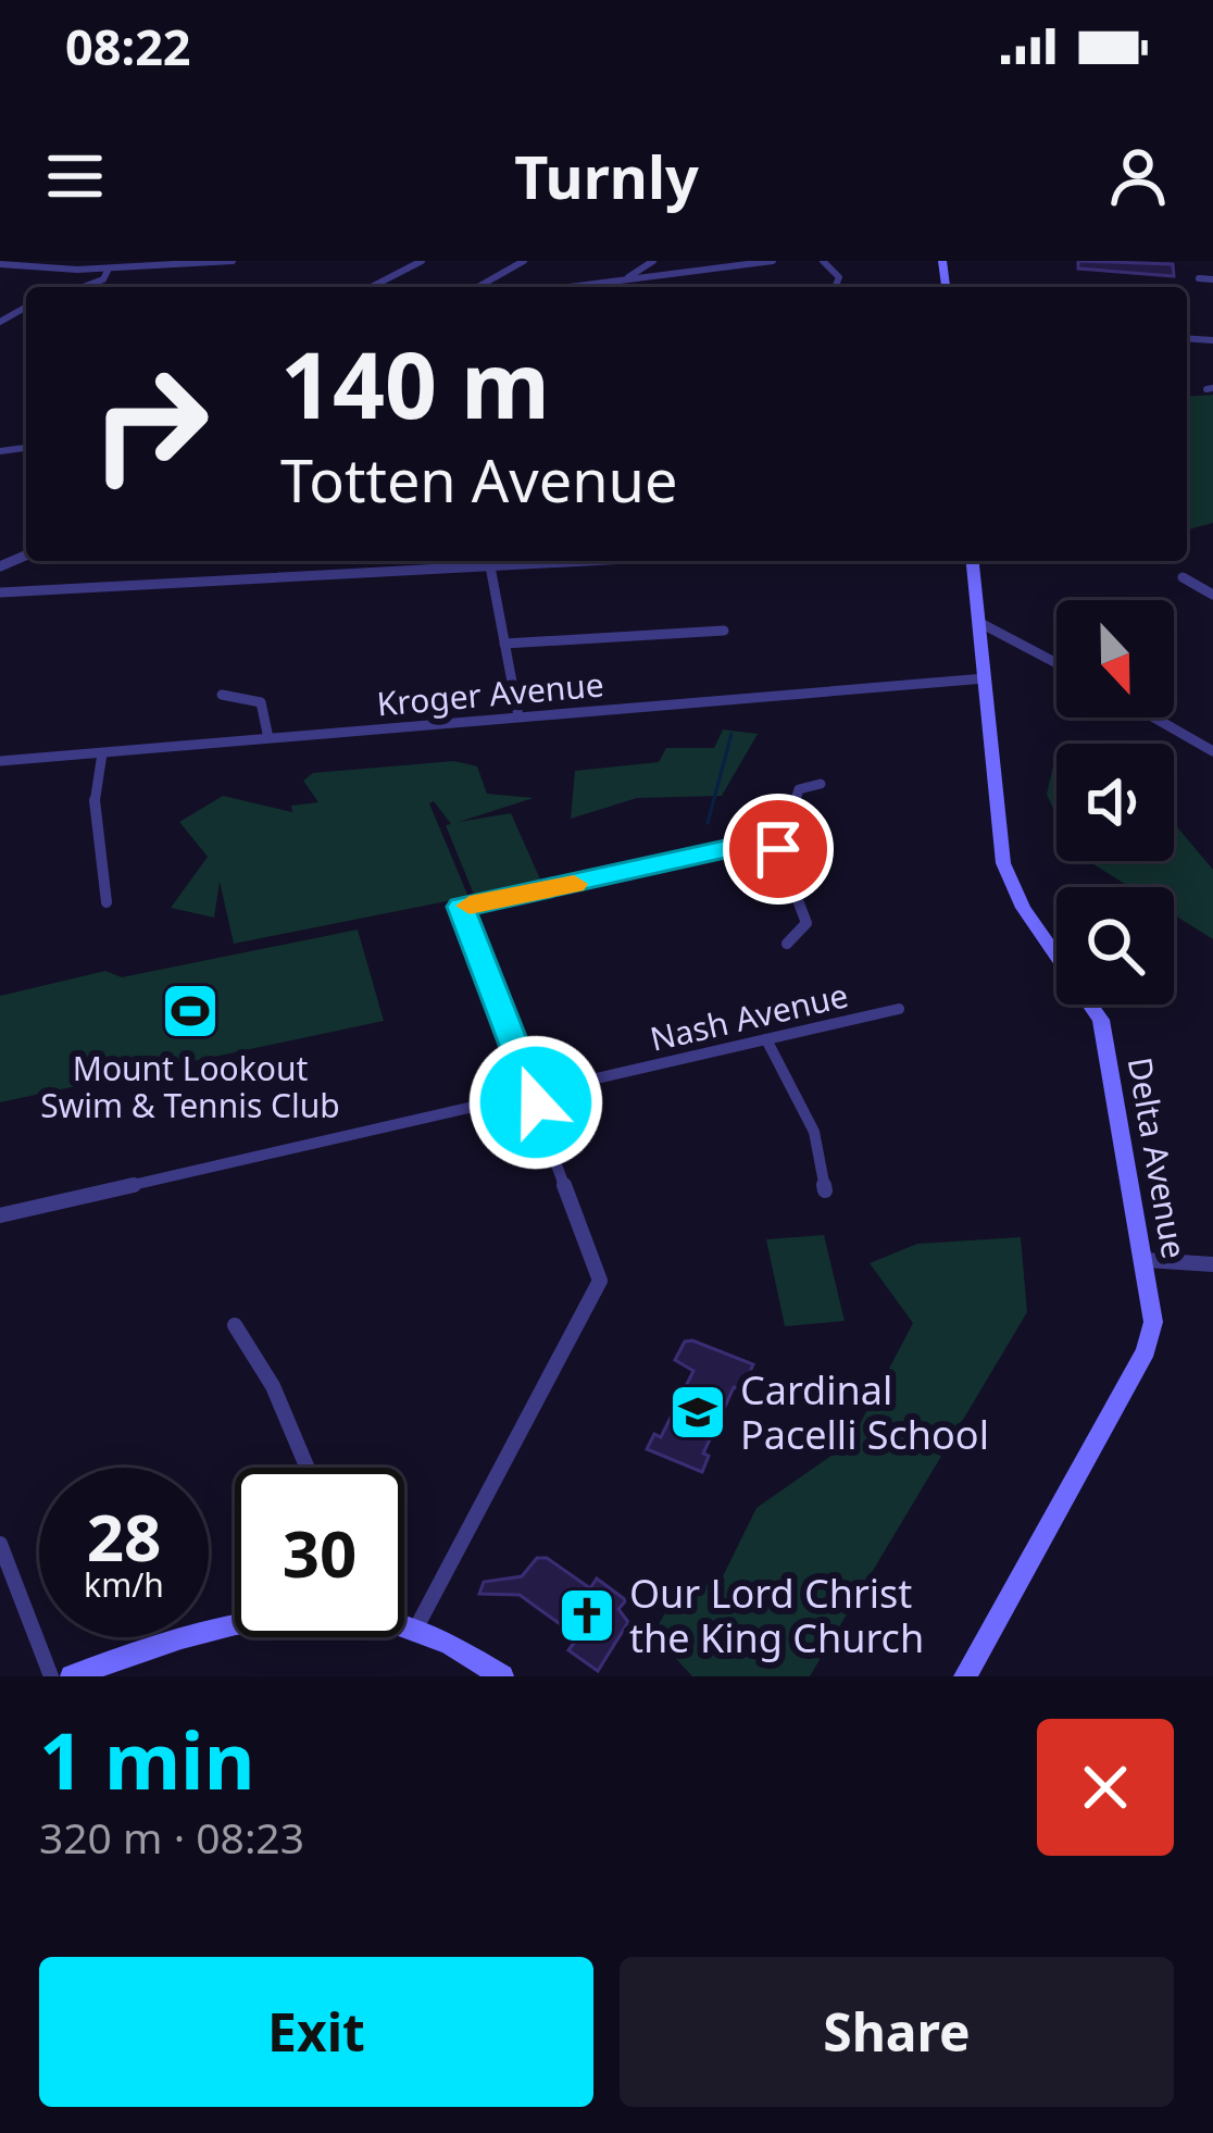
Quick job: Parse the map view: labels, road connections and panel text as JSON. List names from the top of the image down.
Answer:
{
  "streets": {
    "main road": ["Delta Avenue"],
    "street": ["Kroger Avenue", "Nash Avenue"]
  },
  "crossings": [
    ["Kroger Avenue", "Delta Avenue"]
  ],
  "places": {
    "sports": ["Mount Lookout Swim & Tennis Club"],
    "school or university": ["Cardinal Pacelli School"],
    "church": ["Our Lord Christ the King Church"]
  },
  "north": "bottom",
  "page": {
    "status": "08:22",
    "header": "Turnly",
    "turn": ["140 m", "Totten Avenue"],
    "speed": "28 km/h",
    "limit": "30",
    "heading": ["1 min", "320 m · 08:23"],
    "buttons": ["Exit", "Share"]
  }
}
